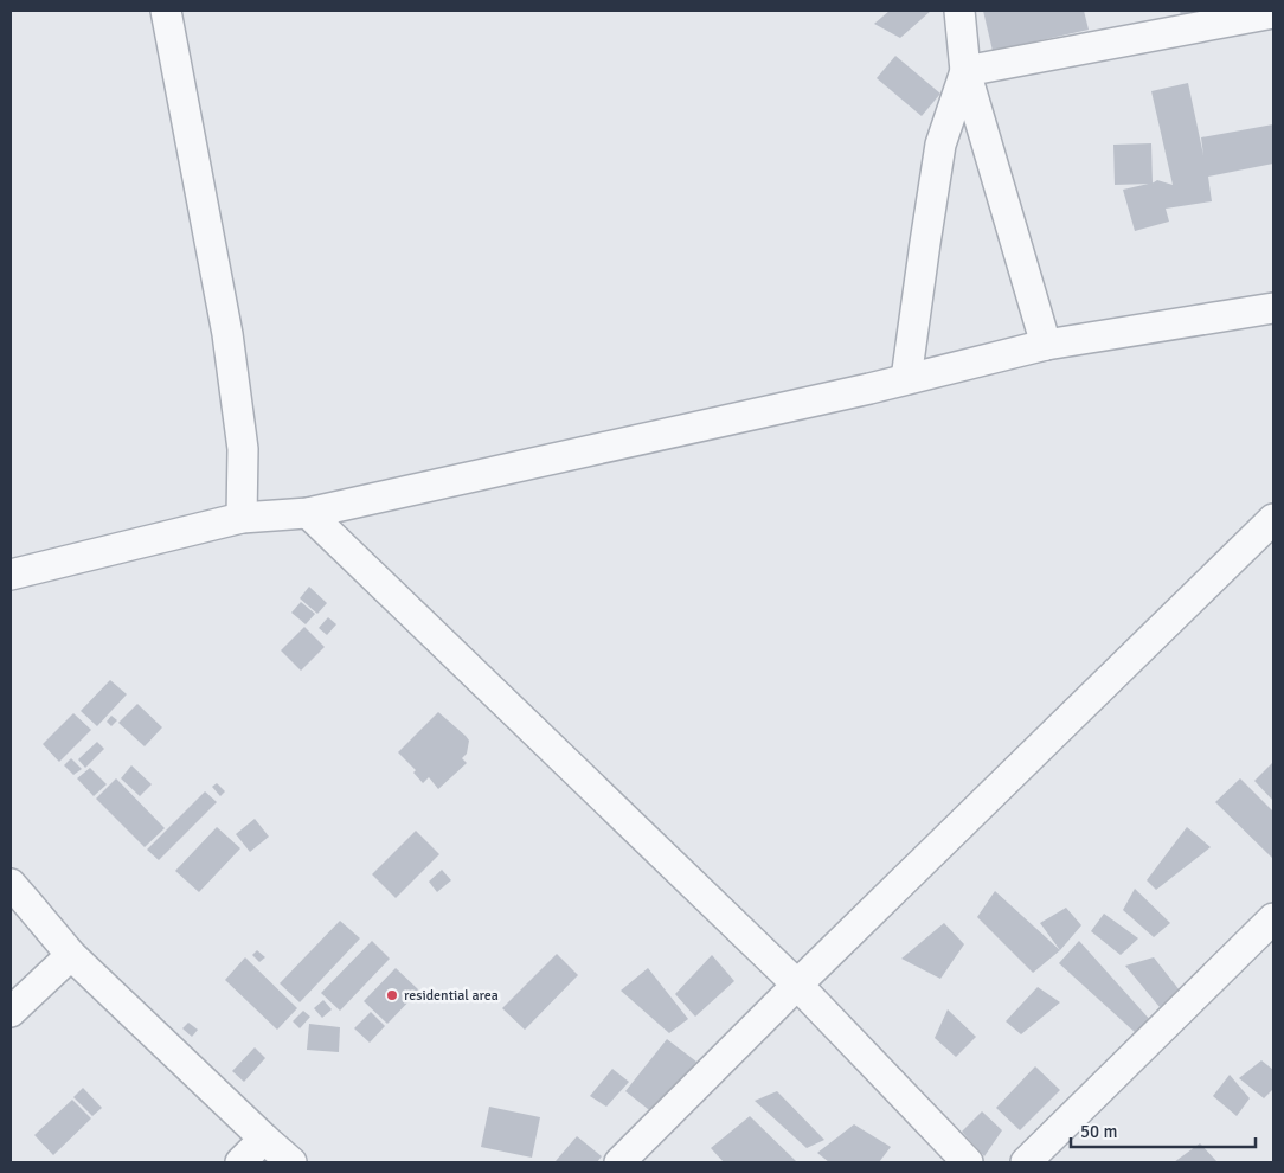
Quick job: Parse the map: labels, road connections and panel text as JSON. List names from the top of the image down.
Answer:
{
  "places": ["residential area"],
  "scale_bar": "50 m"
}
